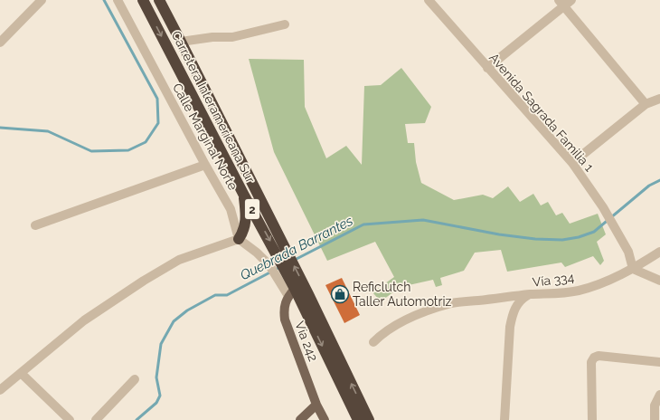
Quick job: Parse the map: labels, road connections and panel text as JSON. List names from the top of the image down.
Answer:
{
  "streets": {
    "highway": ["Carretera Interamericana Sur", "2"],
    "main road": ["Vía 242"],
    "street": ["Avenida Sagrada Familia 1", "Calle Marginal Norte", "Vía 334"]
  },
  "crossings": [
    ["Carretera Interamericana Sur", "Vía 242"],
    ["Avenida Sagrada Familia 1", "Vía 334"]
  ],
  "water": ["Quebrada Barrantes"],
  "places": {
    "shop": ["Reficlutch Taller Automotriz"]
  }
}
